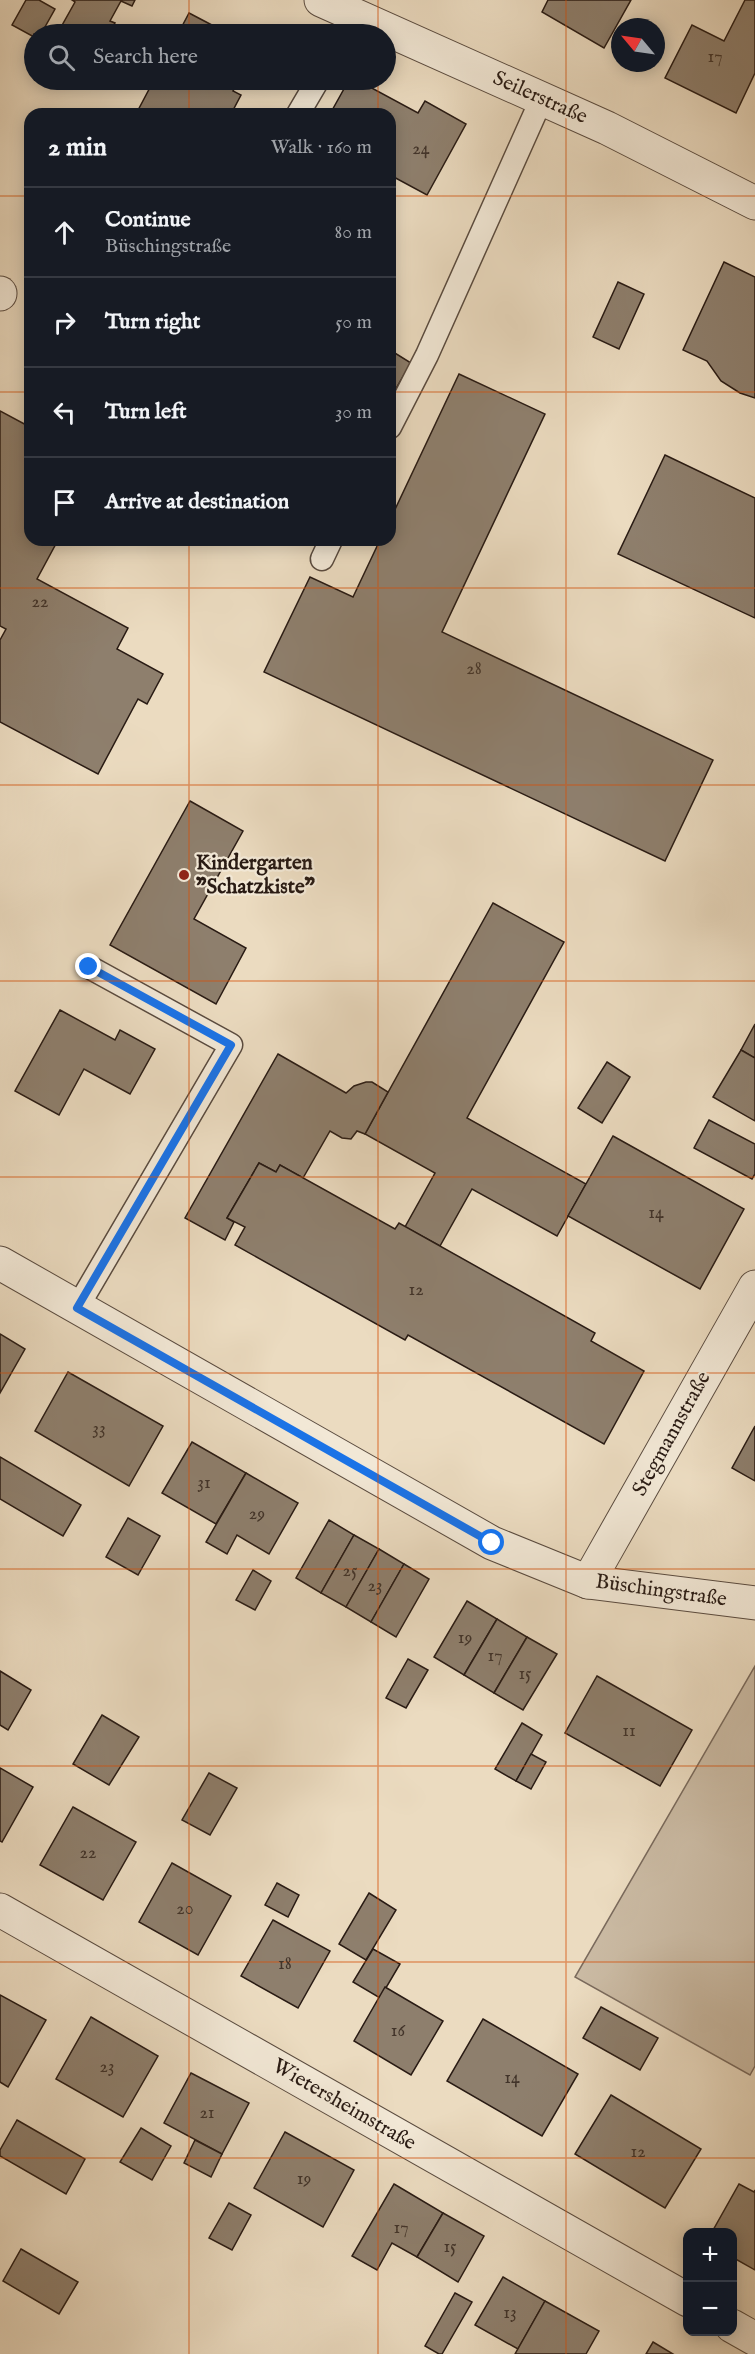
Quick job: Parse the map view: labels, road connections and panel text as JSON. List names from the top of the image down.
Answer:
{
  "streets": {
    "street": [
      "Seilerstraße",
      "Stegmannstraße",
      "Büschingstraße",
      "Wietersheimstraße"
    ]
  },
  "crossings": [
    ["Stegmannstraße", "Büschingstraße"]
  ],
  "places": ["Kindergarten \"Schatzkiste\""],
  "house_numbers": [
    "17",
    "24",
    "22",
    "28",
    "14",
    "12",
    "33",
    "31",
    "29",
    "25",
    "23",
    "19",
    "17",
    "15",
    "11",
    "22",
    "20",
    "18",
    "16",
    "23",
    "14",
    "21",
    "12",
    "19",
    "17",
    "15",
    "13"
  ],
  "north": "top left",
  "page": {
    "search": "Search here",
    "heading": ["2 min", "Walk · 160 m"],
    "list": [
      ["Continue", "Büschingstraße", "80 m"],
      ["Turn right", "50 m"],
      ["Turn left", "30 m"],
      "Arrive at destination"
    ],
    "map_buttons": ["+", "−"]
  }
}
